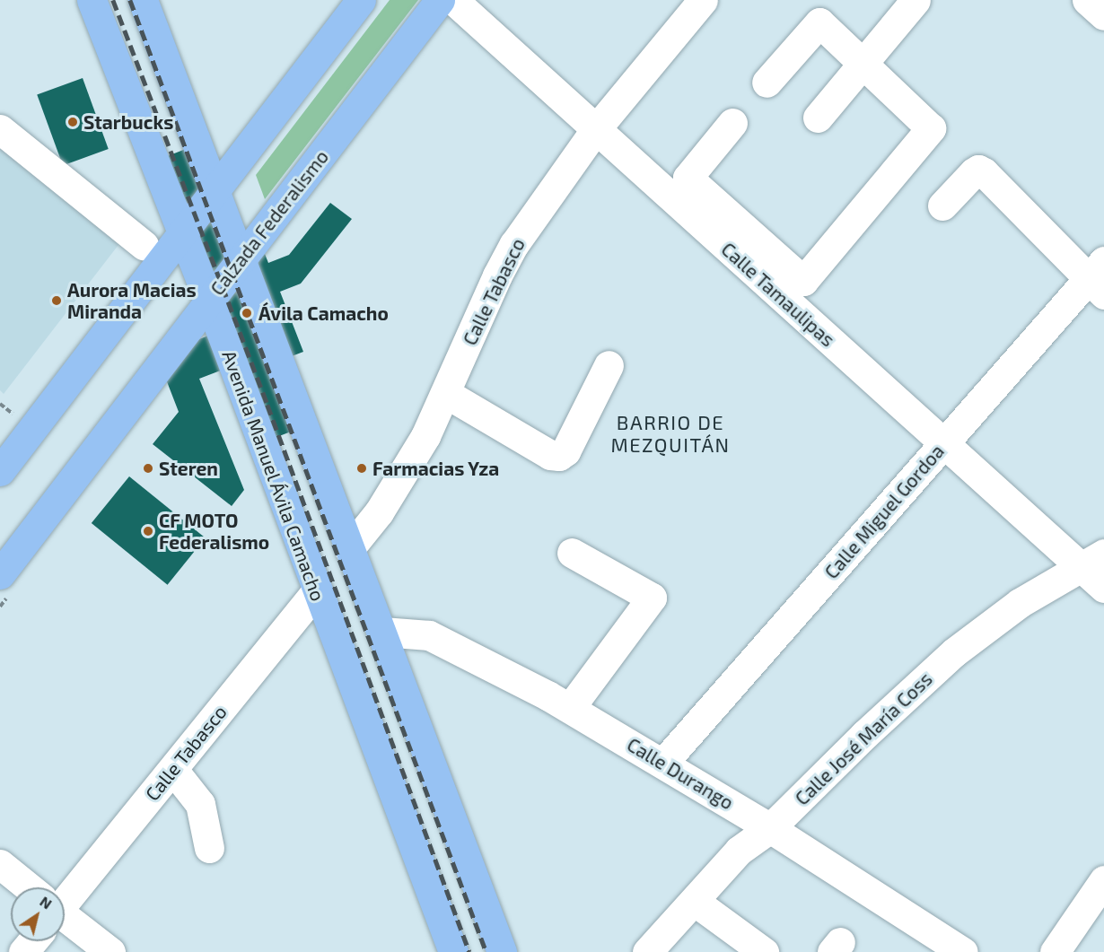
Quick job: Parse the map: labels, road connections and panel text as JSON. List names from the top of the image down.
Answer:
{
  "streets": {
    "main road": ["Calzada Federalismo", "Avenida Manuel Ávila Camacho"],
    "street": [
      "Calle Tabasco",
      "Calle Tamaulipas",
      "Calle Miguel Gordoa",
      "Calle José María Coss",
      "Calle Durango"
    ]
  },
  "crossings": [
    ["Calzada Federalismo", "Avenida Manuel Ávila Camacho"],
    ["Calle Tabasco", "Calle Tamaulipas"],
    ["Calle Tabasco", "Avenida Manuel Ávila Camacho"],
    ["Calle Tamaulipas", "Calle Miguel Gordoa"],
    ["Calle Tamaulipas", "Calle José María Coss"],
    ["Calle Miguel Gordoa", "Calle Durango"],
    ["Calle José María Coss", "Calle Durango"]
  ],
  "districts": ["BARRIO DE MEZQUITÁN"],
  "places": [
    "Starbucks",
    "Aurora Macias Miranda",
    "Ávila Camacho",
    "Steren",
    "Farmacias Yza",
    "CF MOTO Federalismo"
  ],
  "north": "top right"
}
